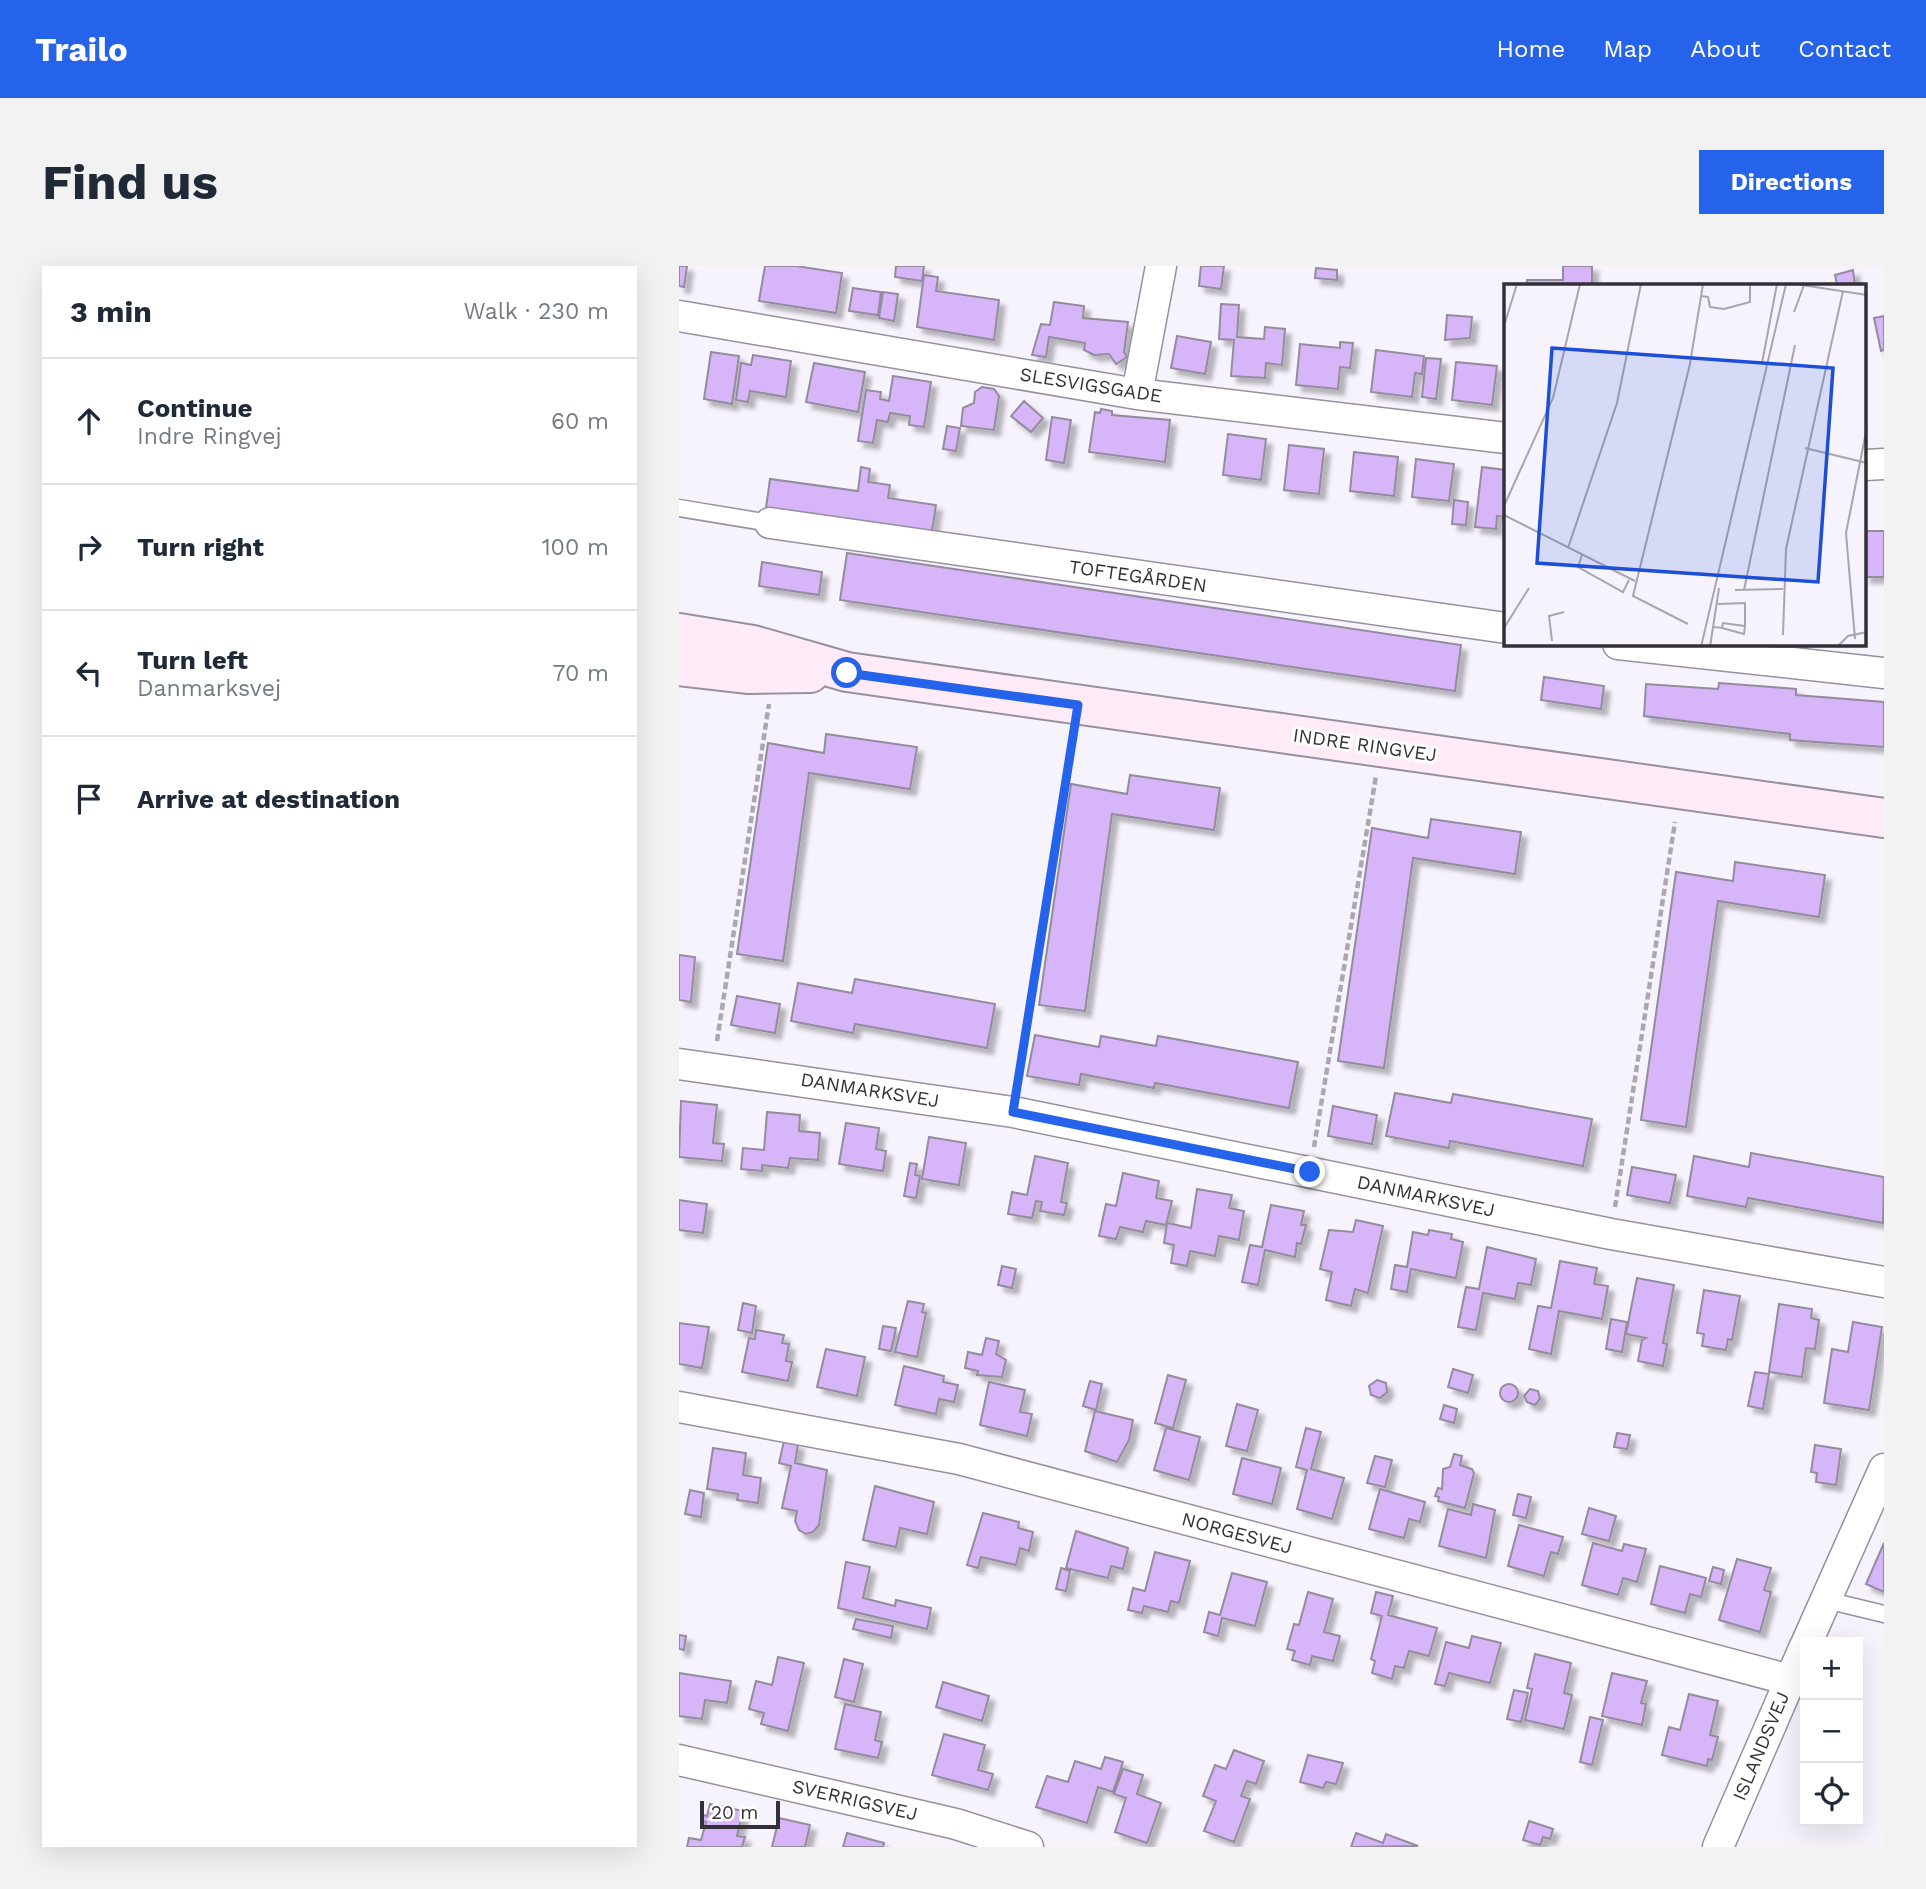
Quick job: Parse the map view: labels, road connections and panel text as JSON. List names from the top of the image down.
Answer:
{
  "streets": {
    "main road": ["INDRE RINGVEJ"],
    "street": [
      "SLESVIGSGADE",
      "TOFTEGÅRDEN",
      "DANMARKSVEJ",
      "NORGESVEJ",
      "ISLANDSVEJ",
      "SVERRIGSVEJ"
    ]
  },
  "crossings": [
    ["NORGESVEJ", "ISLANDSVEJ"]
  ],
  "scale_bar": "20 m",
  "page": {
    "header": "Trailo",
    "nav": [
      "Home",
      "Map",
      "About",
      "Contact"
    ],
    "buttons": "Directions",
    "title": "Find us",
    "heading": ["3 min", "Walk · 230 m"],
    "list": [
      ["Continue", "Indre Ringvej", "60 m"],
      ["Turn right", "100 m"],
      ["Turn left", "Danmarksvej", "70 m"],
      "Arrive at destination"
    ],
    "map_buttons": ["+", "−"],
    "scale": "20 m"
  }
}
